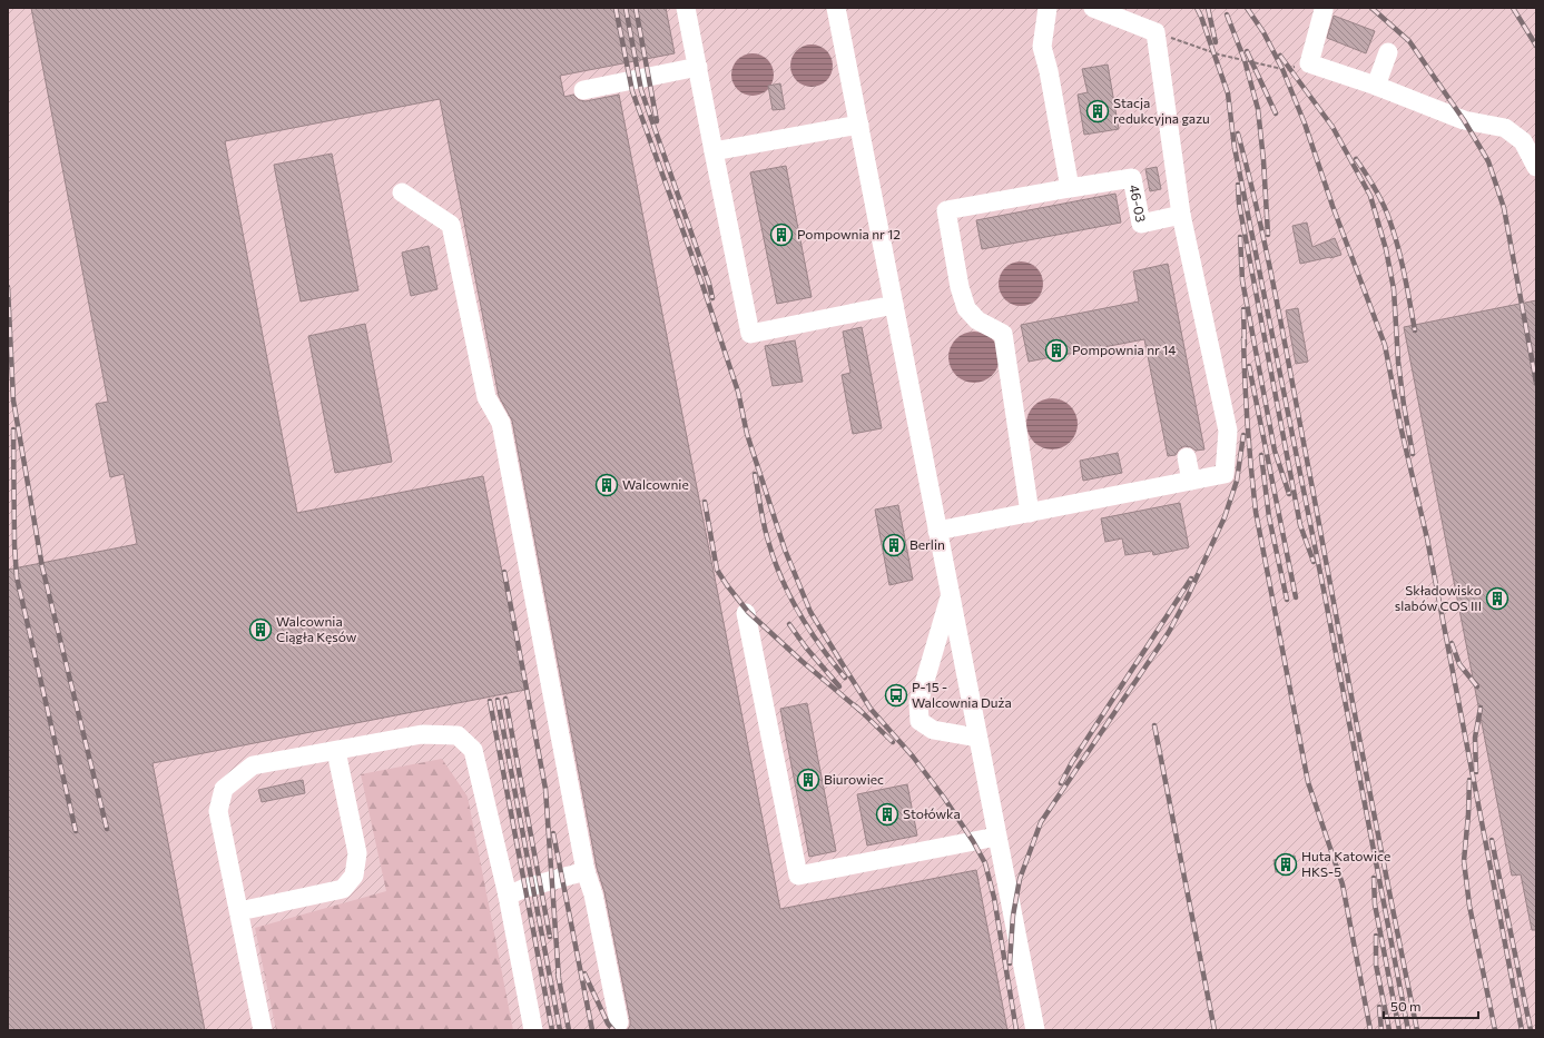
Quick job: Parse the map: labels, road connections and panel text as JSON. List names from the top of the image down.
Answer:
{
  "streets": {
    "lane": ["46-03"]
  },
  "places": {
    "building": [
      "Stacja redukcyjna gazu",
      "Pompownia nr 12",
      "Pompownia nr 14",
      "Walcownie",
      "Berlin",
      "Składowisko slabów COS III",
      "Walcownia Ciągła Kęsów",
      "Biurowiec",
      "Stołówka",
      "Huta Katowice HKS-5"
    ],
    "bus stop": ["P-15 - Walcownia Duża"]
  },
  "scale_bar": "50 m"
}
